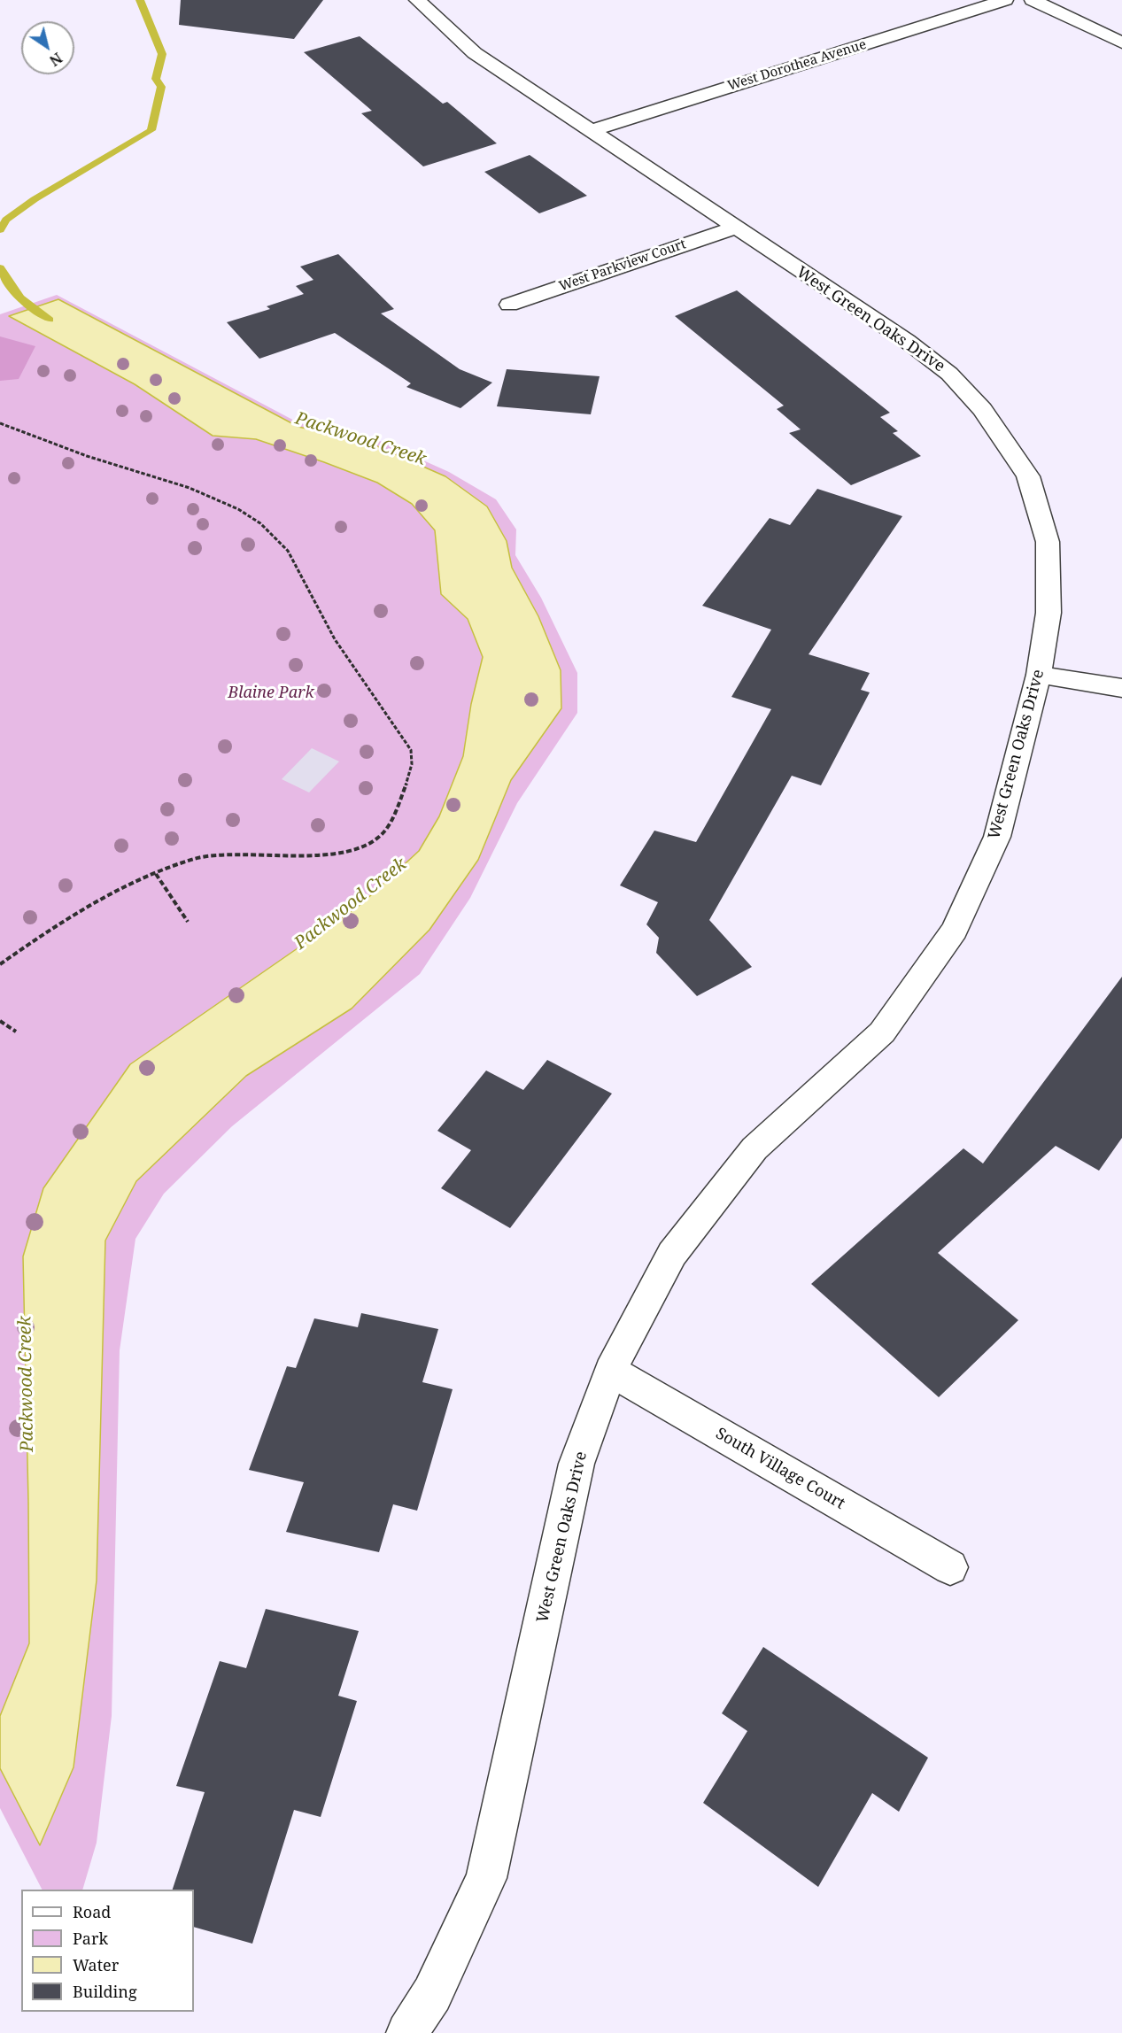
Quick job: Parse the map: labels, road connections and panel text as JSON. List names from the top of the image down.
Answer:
{
  "streets": {
    "street": [
      "West Dorothea Avenue",
      "West Parkview Court",
      "West Green Oaks Drive",
      "South Village Court"
    ]
  },
  "crossings": [
    ["West Dorothea Avenue", "West Green Oaks Drive"],
    ["West Parkview Court", "West Green Oaks Drive"],
    ["West Green Oaks Drive", "South Village Court"]
  ],
  "water": ["Packwood Creek"],
  "parks": ["Blaine Park"],
  "legend": [
    "Road",
    "Park",
    "Water",
    "Building"
  ],
  "north": "bottom right"
}
